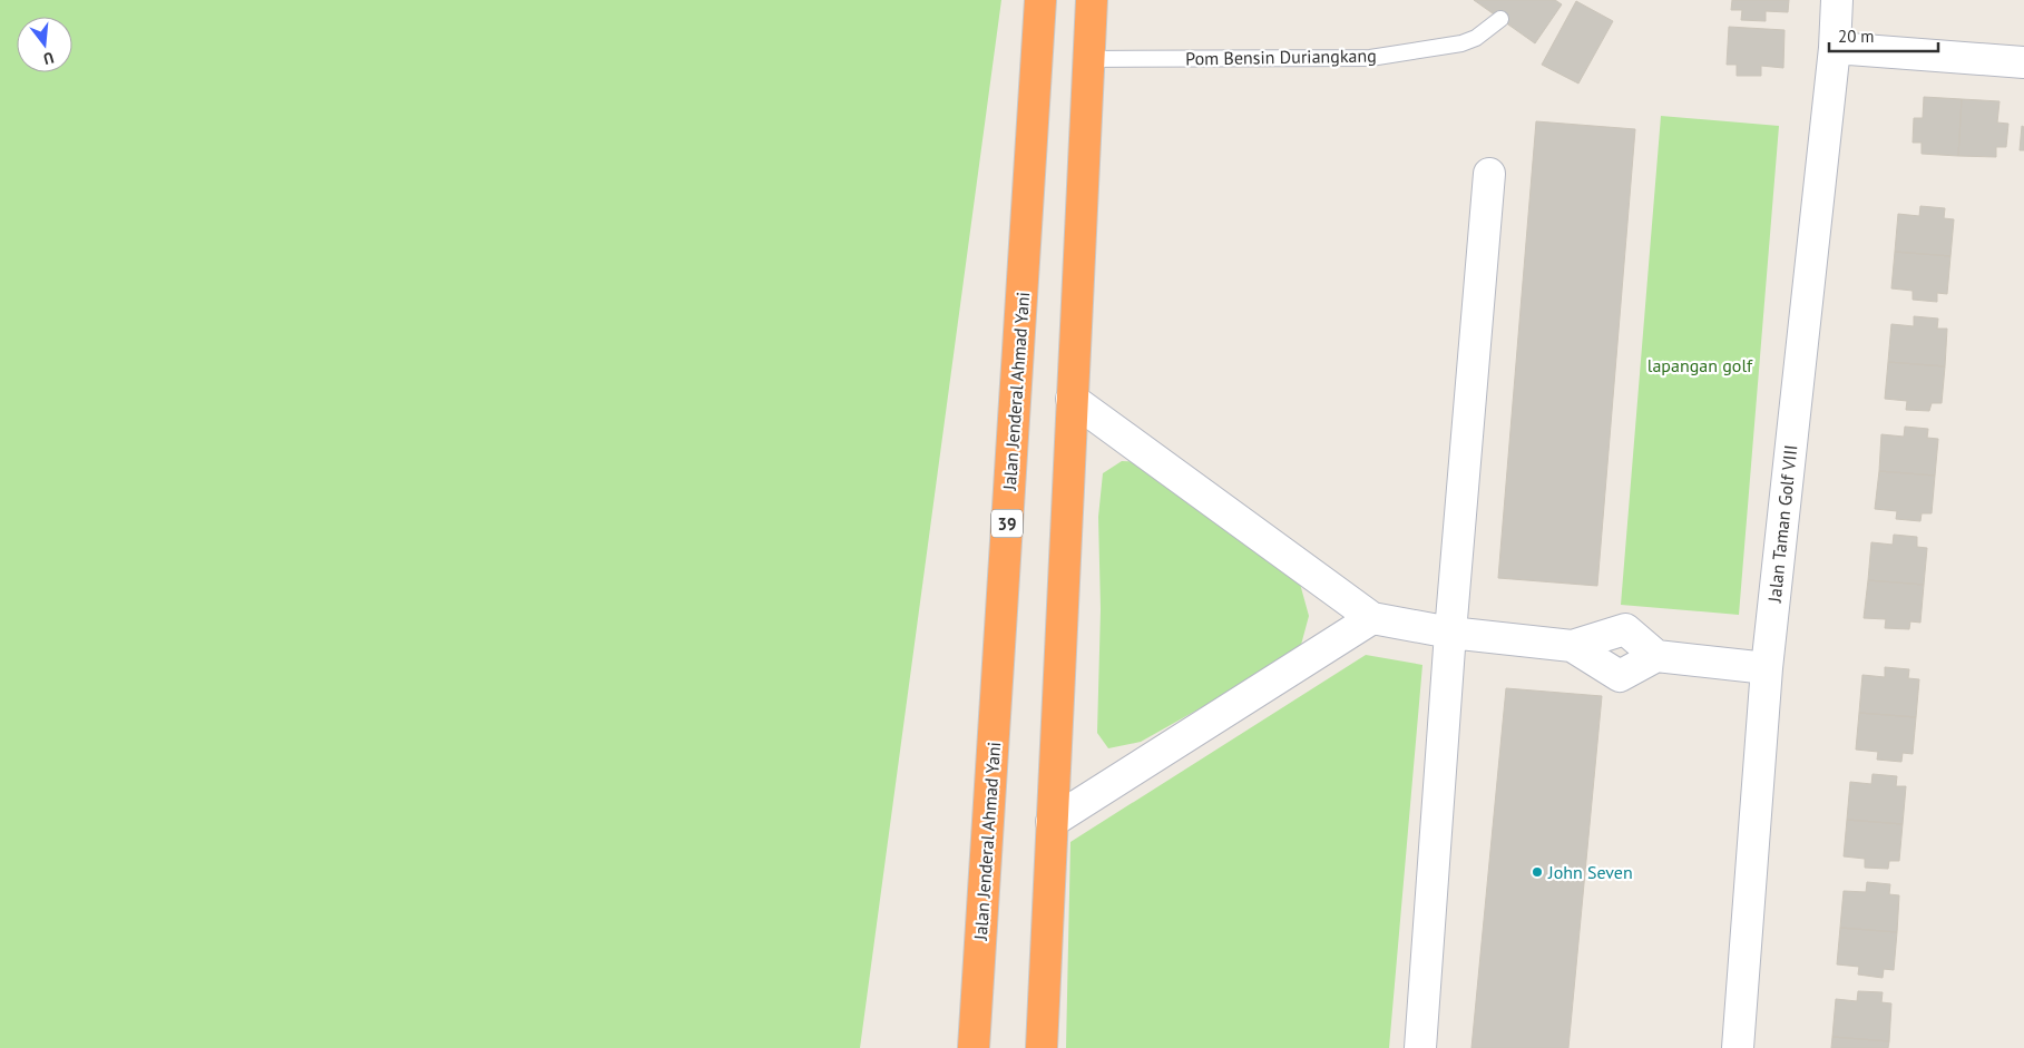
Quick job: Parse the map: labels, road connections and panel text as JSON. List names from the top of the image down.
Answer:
{
  "streets": {
    "highway": ["Jalan Jenderal Ahmad Yani", "39"],
    "street": ["Jalan Taman Golf VIII"],
    "lane": ["Pom Bensin Duriangkang"]
  },
  "parks": ["lapangan golf"],
  "places": ["John Seven"],
  "scale_bar": "20 m",
  "north": "bottom"
}
